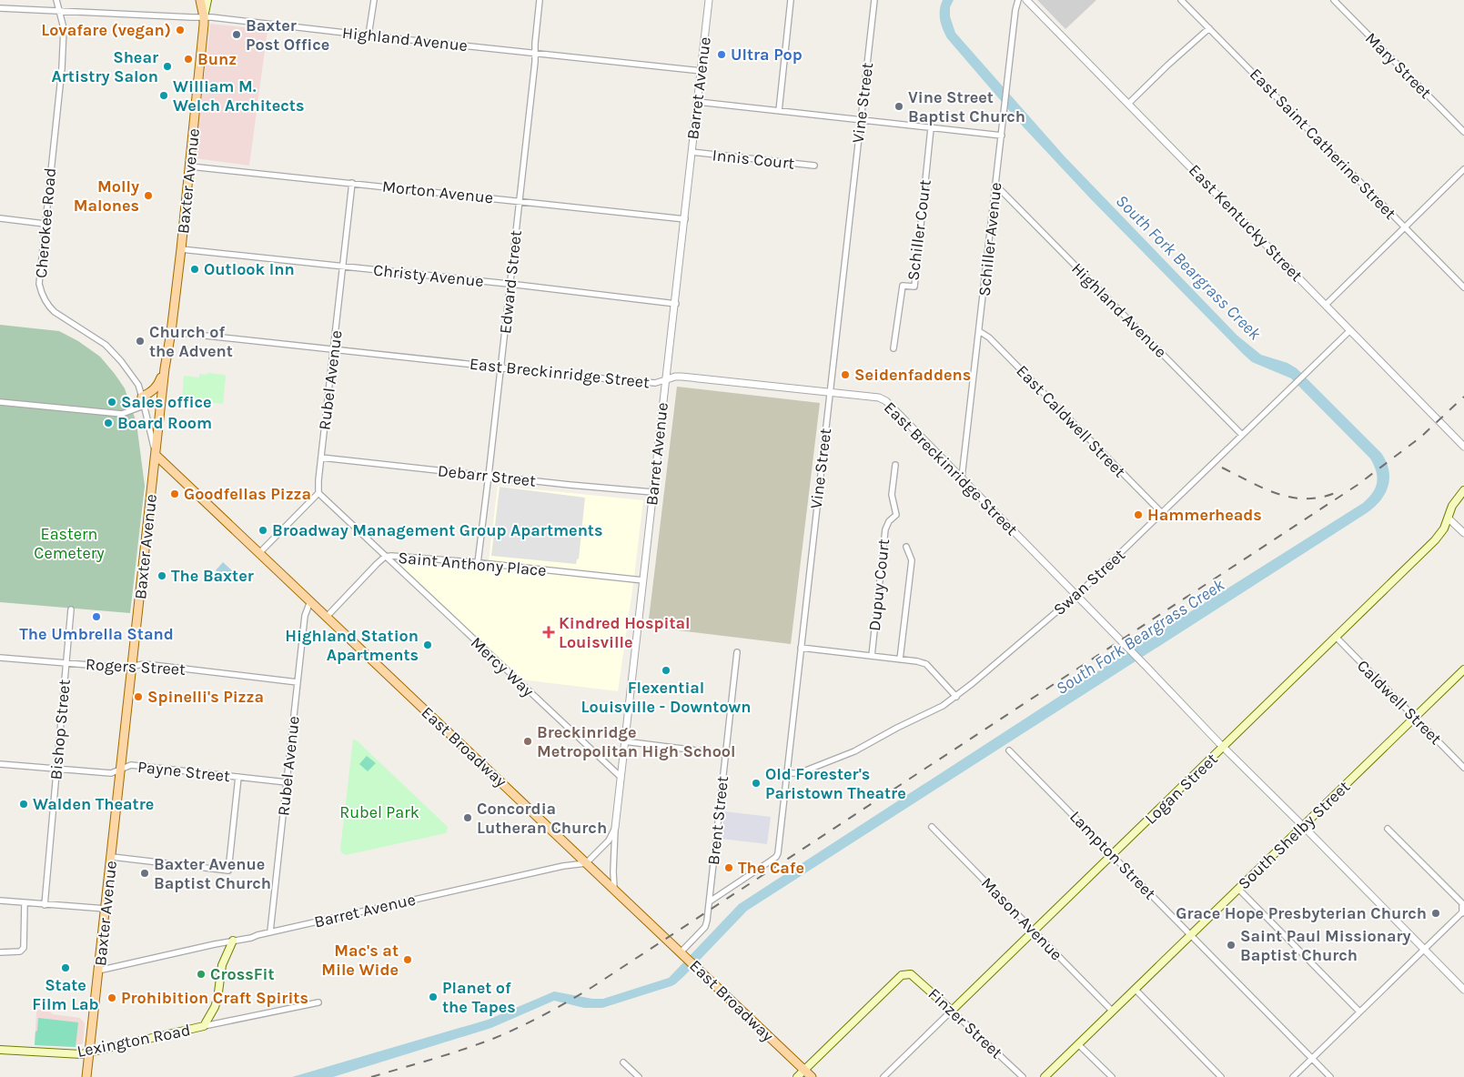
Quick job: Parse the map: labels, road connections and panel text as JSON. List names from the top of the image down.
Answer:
{
  "streets": {
    "main road": [
      "Baxter Avenue",
      "East Broadway",
      "Logan Street",
      "South Shelby Street",
      "Finzer Street",
      "Lexington Road"
    ],
    "street": [
      "Highland Avenue",
      "Mary Street",
      "Barret Avenue",
      "Vine Street",
      "East Saint Catherine Street",
      "Innis Court",
      "Morton Avenue",
      "Cherokee Road",
      "East Kentucky Street",
      "Schiller Court",
      "Schiller Avenue",
      "Christy Avenue",
      "Edward Street",
      "East Breckinridge Street",
      "Rubel Avenue",
      "East Caldwell Street",
      "Debarr Street",
      "Saint Anthony Place",
      "Swan Street",
      "Dupuy Court",
      "Rogers Street",
      "Mercy Way",
      "Caldwell Street",
      "Bishop Street",
      "Payne Street",
      "Brent Street",
      "Lampton Street",
      "Mason Avenue"
    ]
  },
  "crossings": [
    ["Highland Avenue", "Barret Avenue"],
    ["Highland Avenue", "Baxter Avenue"],
    ["Highland Avenue", "Cherokee Road"],
    ["Highland Avenue", "Schiller Avenue"],
    ["Highland Avenue", "Edward Street"],
    ["Highland Avenue", "Swan Street"],
    ["Barret Avenue", "Innis Court"],
    ["Barret Avenue", "Baxter Avenue"],
    ["Barret Avenue", "Morton Avenue"],
    ["Barret Avenue", "Christy Avenue"],
    ["Barret Avenue", "East Breckinridge Street"],
    ["Barret Avenue", "Rubel Avenue"],
    ["Barret Avenue", "Debarr Street"],
    ["Barret Avenue", "Saint Anthony Place"],
    ["Barret Avenue", "Mercy Way"],
    ["Barret Avenue", "East Broadway"],
    ["Barret Avenue", "Lexington Road"],
    ["Vine Street", "East Breckinridge Street"],
    ["Vine Street", "Swan Street"],
    ["Vine Street", "Brent Street"],
    ["Baxter Avenue", "Morton Avenue"],
    ["Baxter Avenue", "Cherokee Road"],
    ["Baxter Avenue", "Christy Avenue"],
    ["Baxter Avenue", "East Breckinridge Street"],
    ["Baxter Avenue", "Rogers Street"],
    ["Baxter Avenue", "East Broadway"],
    ["Baxter Avenue", "Payne Street"],
    ["Baxter Avenue", "Lexington Road"],
    ["Morton Avenue", "Edward Street"],
    ["Morton Avenue", "Rubel Avenue"],
    ["Cherokee Road", "East Broadway"],
    ["East Kentucky Street", "Swan Street"],
    ["Schiller Avenue", "East Breckinridge Street"],
    ["Schiller Avenue", "East Caldwell Street"],
    ["Christy Avenue", "Edward Street"],
    ["Christy Avenue", "Rubel Avenue"],
    ["Edward Street", "East Breckinridge Street"],
    ["Edward Street", "Debarr Street"],
    ["Edward Street", "Saint Anthony Place"],
    ["East Breckinridge Street", "Rubel Avenue"],
    ["East Breckinridge Street", "Swan Street"],
    ["East Breckinridge Street", "Logan Street"],
    ["East Breckinridge Street", "South Shelby Street"],
    ["Rubel Avenue", "Debarr Street"],
    ["Rubel Avenue", "Rogers Street"],
    ["Rubel Avenue", "Mercy Way"],
    ["Rubel Avenue", "East Broadway"],
    ["Rubel Avenue", "Payne Street"],
    ["East Caldwell Street", "Swan Street"],
    ["Saint Anthony Place", "Mercy Way"],
    ["Saint Anthony Place", "East Broadway"],
    ["Rogers Street", "Bishop Street"],
    ["Caldwell Street", "Logan Street"],
    ["Caldwell Street", "South Shelby Street"],
    ["Bishop Street", "Payne Street"],
    ["East Broadway", "Brent Street"],
    ["East Broadway", "Finzer Street"],
    ["Logan Street", "Lampton Street"],
    ["Logan Street", "Mason Avenue"],
    ["Logan Street", "Finzer Street"],
    ["South Shelby Street", "Lampton Street"],
    ["South Shelby Street", "Mason Avenue"]
  ],
  "water": ["South Fork Beargrass Creek"],
  "parks": ["Eastern Cemetery", "Rubel Park"],
  "places": {
    "other": [
      "Lovafare (vegan)",
      "Baxter Post Office",
      "Ultra Pop",
      "Bunz",
      "Shear Artistry Salon",
      "William M. Welch Architects",
      "Vine Street Baptist Church",
      "Molly Malones",
      "Outlook Inn",
      "Church of the Advent",
      "Seidenfaddens",
      "Sales office",
      "Board Room",
      "Goodfellas Pizza",
      "Hammerheads",
      "Broadway Management Group Apartments",
      "The Baxter",
      "The Umbrella Stand",
      "Highland Station Apartments",
      "Flexential Louisville - Downtown",
      "Spinelli's Pizza",
      "Breckinridge Metropolitan High School",
      "Old Forester's Paristown Theatre",
      "Walden Theatre",
      "Concordia Lutheran Church",
      "The Cafe",
      "Baxter Avenue Baptist Church",
      "Grace Hope Presbyterian Church",
      "Saint Paul Missionary Baptist Church",
      "Mac's at Mile Wide",
      "State Film Lab",
      "CrossFit",
      "Planet of the Tapes",
      "Prohibition Craft Spirits"
    ],
    "health": ["Kindred Hospital Louisville"]
  }
}
